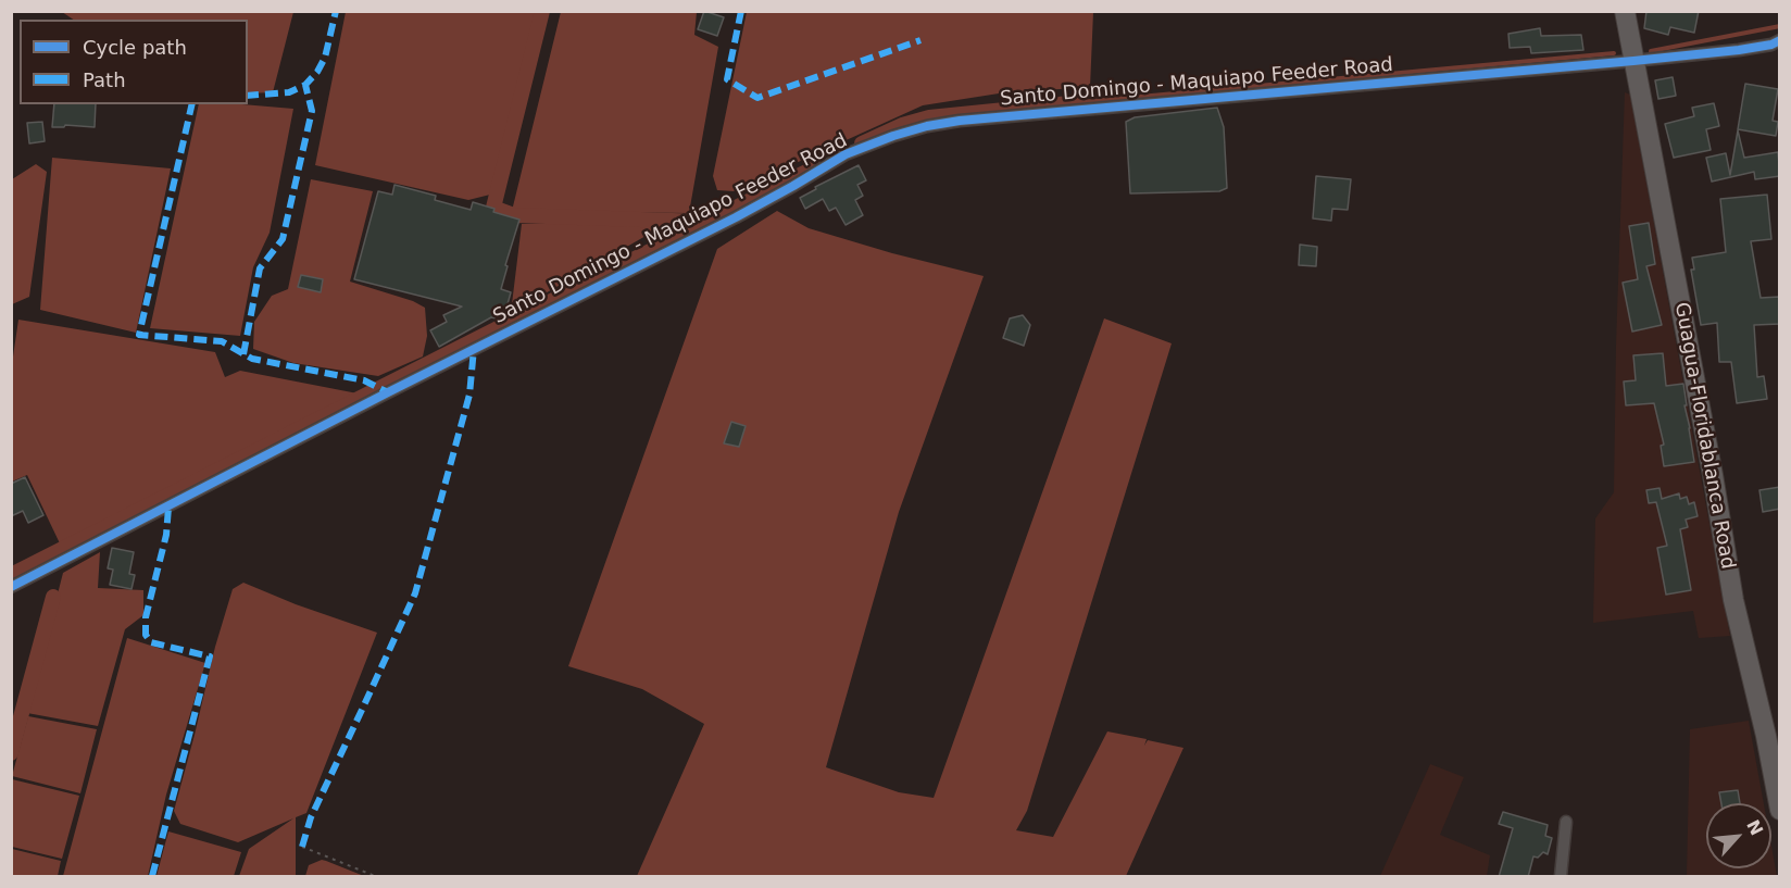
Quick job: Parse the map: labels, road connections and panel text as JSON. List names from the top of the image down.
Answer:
{
  "streets": {
    "main road": ["Guagua-Floridablanca Road"],
    "street": ["Santo Domingo - Maquiapo Feeder Road"]
  },
  "crossings": [
    ["Santo Domingo - Maquiapo Feeder Road", "Guagua-Floridablanca Road"]
  ],
  "legend": ["Cycle path", "Path"],
  "north": "top right"
}
